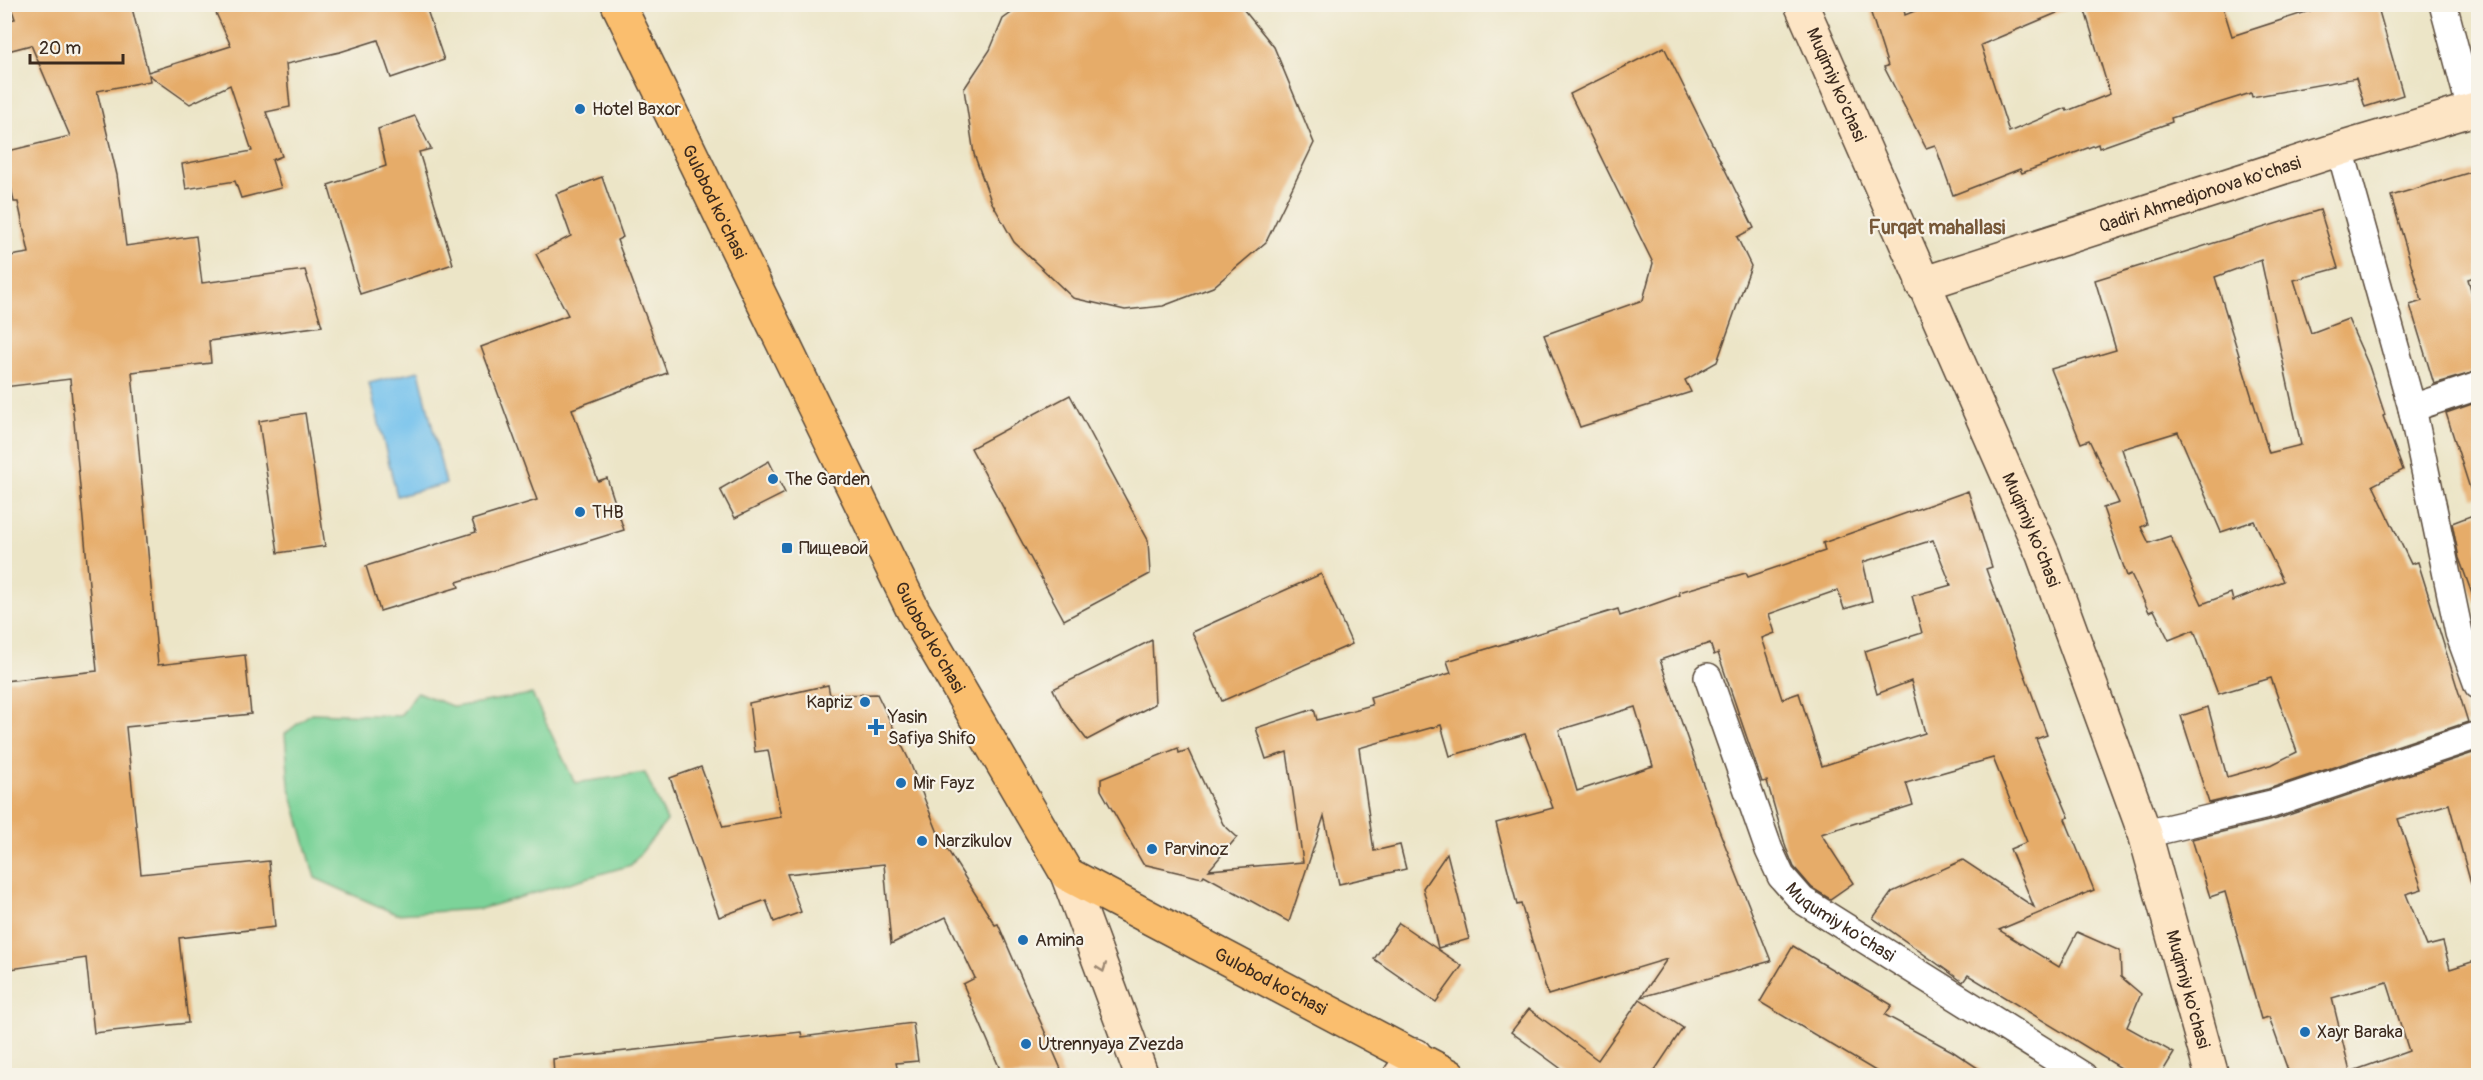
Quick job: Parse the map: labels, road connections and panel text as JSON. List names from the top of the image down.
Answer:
{
  "streets": {
    "main road": ["Muqimiy ko'chasi", "Qadiri Ahmedjonova ko'chasi", "Gulobod ko'chasi"],
    "street": ["Muqumiy ko'chasi"]
  },
  "crossings": [
    ["Muqimiy ko'chasi", "Qadiri Ahmedjonova ko'chasi"]
  ],
  "districts": ["Furqat mahallasi"],
  "places": {
    "other": [
      "Hotel Baxor",
      "The Garden",
      "THB",
      "Kapriz",
      "Mir Fayz",
      "Narzikulov",
      "Parvinoz",
      "Amina",
      "Xayr Baraka",
      "Utrennyaya Zvezda"
    ],
    "transit": ["Пищевой"],
    "health": ["Yasin Safiya Shifo"]
  },
  "scale_bar": "20 m"
}
